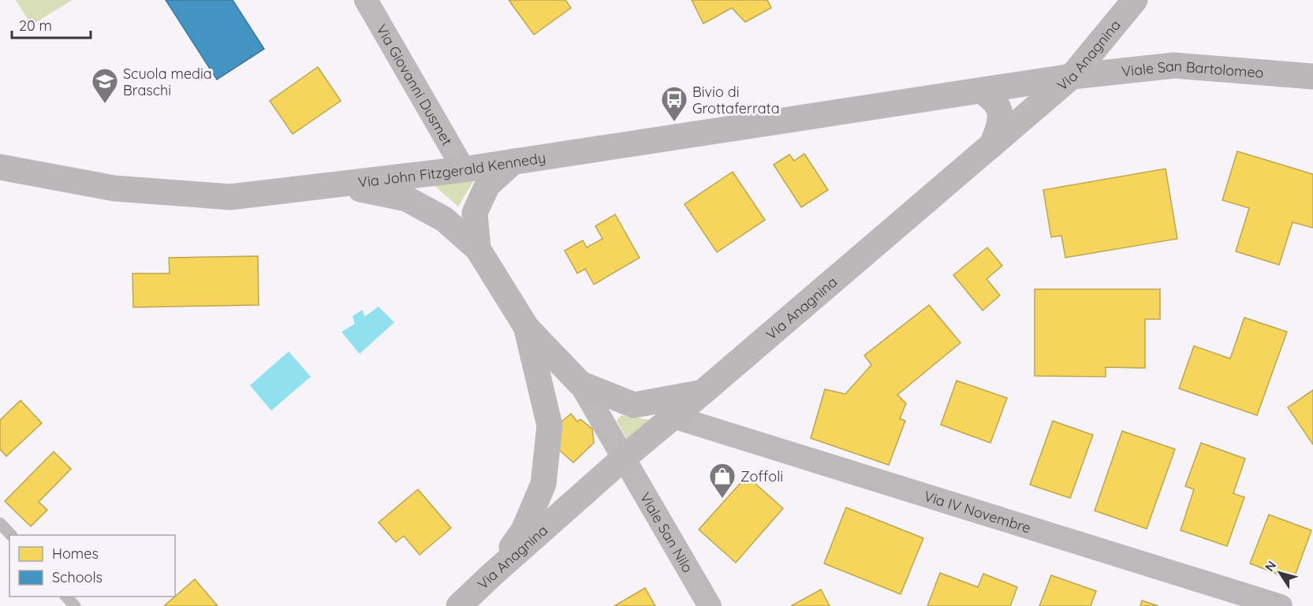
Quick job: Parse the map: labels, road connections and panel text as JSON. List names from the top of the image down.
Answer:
{
  "streets": {
    "main road": ["Via Anagnina", "Viale San Bartolomeo", "Via John Fitzgerald Kennedy"],
    "street": ["Via Giovanni Dusmet", "Via IV Novembre", "Viale San Nilo"]
  },
  "crossings": [
    ["Via Anagnina", "Viale San Bartolomeo"],
    ["Via Anagnina", "Via IV Novembre"],
    ["Via Anagnina", "Viale San Nilo"],
    ["Viale San Bartolomeo", "Via John Fitzgerald Kennedy"],
    ["Via Giovanni Dusmet", "Via John Fitzgerald Kennedy"]
  ],
  "places": {
    "school or university": ["Scuola media Braschi"],
    "bus stop": ["Bivio di Grottaferrata"],
    "shop": ["Zoffoli"]
  },
  "legend": ["Homes", "Schools"],
  "scale_bar": "20 m",
  "north": "top left"
}
